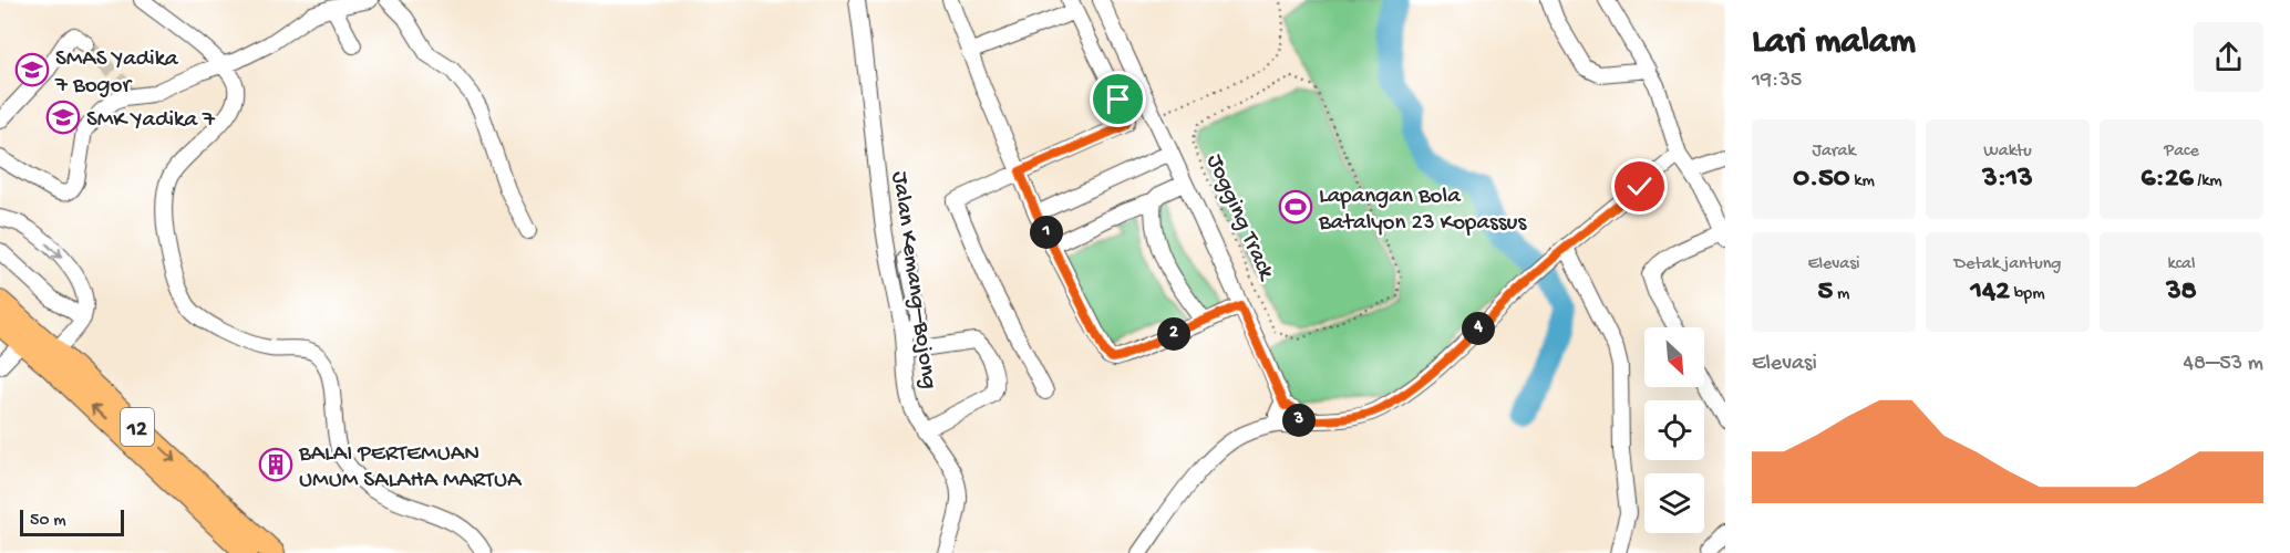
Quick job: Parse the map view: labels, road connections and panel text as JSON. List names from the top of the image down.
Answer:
{
  "streets": {
    "highway": ["12"],
    "street": ["Jalan Kemang–Bojong"],
    "path": ["Jogging Track"]
  },
  "places": {
    "school or university": ["SMAS Yadika 7 Bogor", "SMK Yadika 7"],
    "sports": ["Lapangan Bola Batalyon 23 Kopassus"],
    "building": ["BALAI PERTEMUAN UMUM SALAHA MARTUA"]
  },
  "scale_bar": "50 m",
  "north": "bottom right",
  "page": {
    "heading": ["Lari malam", "19:35"],
    "stats": [
      ["Jarak", "0.50 km"],
      ["Waktu", "3:13"],
      ["Pace", "6:26 /km"],
      ["Elevasi", "5 m"],
      ["Detak jantung", "142 bpm"],
      ["kcal", "38"]
    ],
    "pins": [
      "1",
      "4",
      "2",
      "3"
    ],
    "chart": ["Elevasi", "48–53 m"],
    "scale": "50 m"
  }
}
